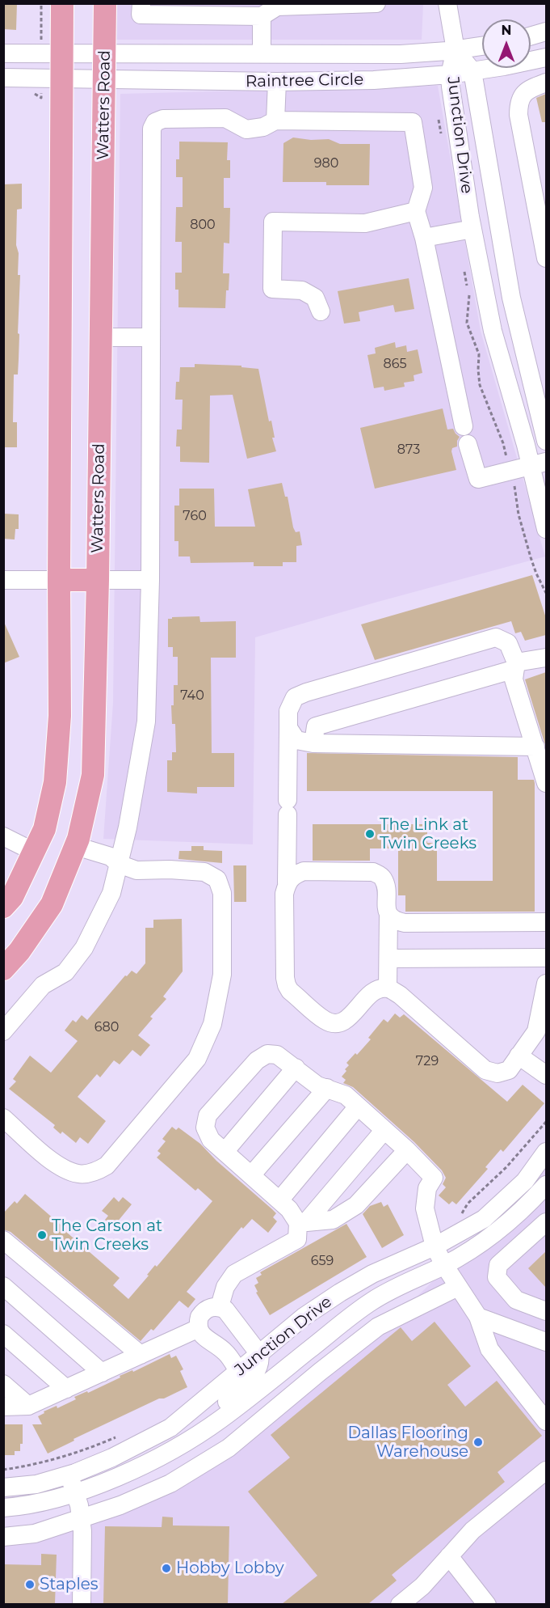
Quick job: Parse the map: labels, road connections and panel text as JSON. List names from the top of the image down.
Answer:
{
  "streets": {
    "main road": ["Watters Road"],
    "street": ["Raintree Circle", "Junction Drive"]
  },
  "crossings": [
    ["Raintree Circle", "Watters Road"],
    ["Raintree Circle", "Junction Drive"]
  ],
  "places": [
    "The Link at Twin Creeks",
    "The Carson at Twin Creeks",
    "Dallas Flooring Warehouse",
    "Hobby Lobby",
    "Staples"
  ],
  "house_numbers": [
    "980",
    "800",
    "865",
    "873",
    "760",
    "740",
    "680",
    "729",
    "659"
  ],
  "north": "top"
}
